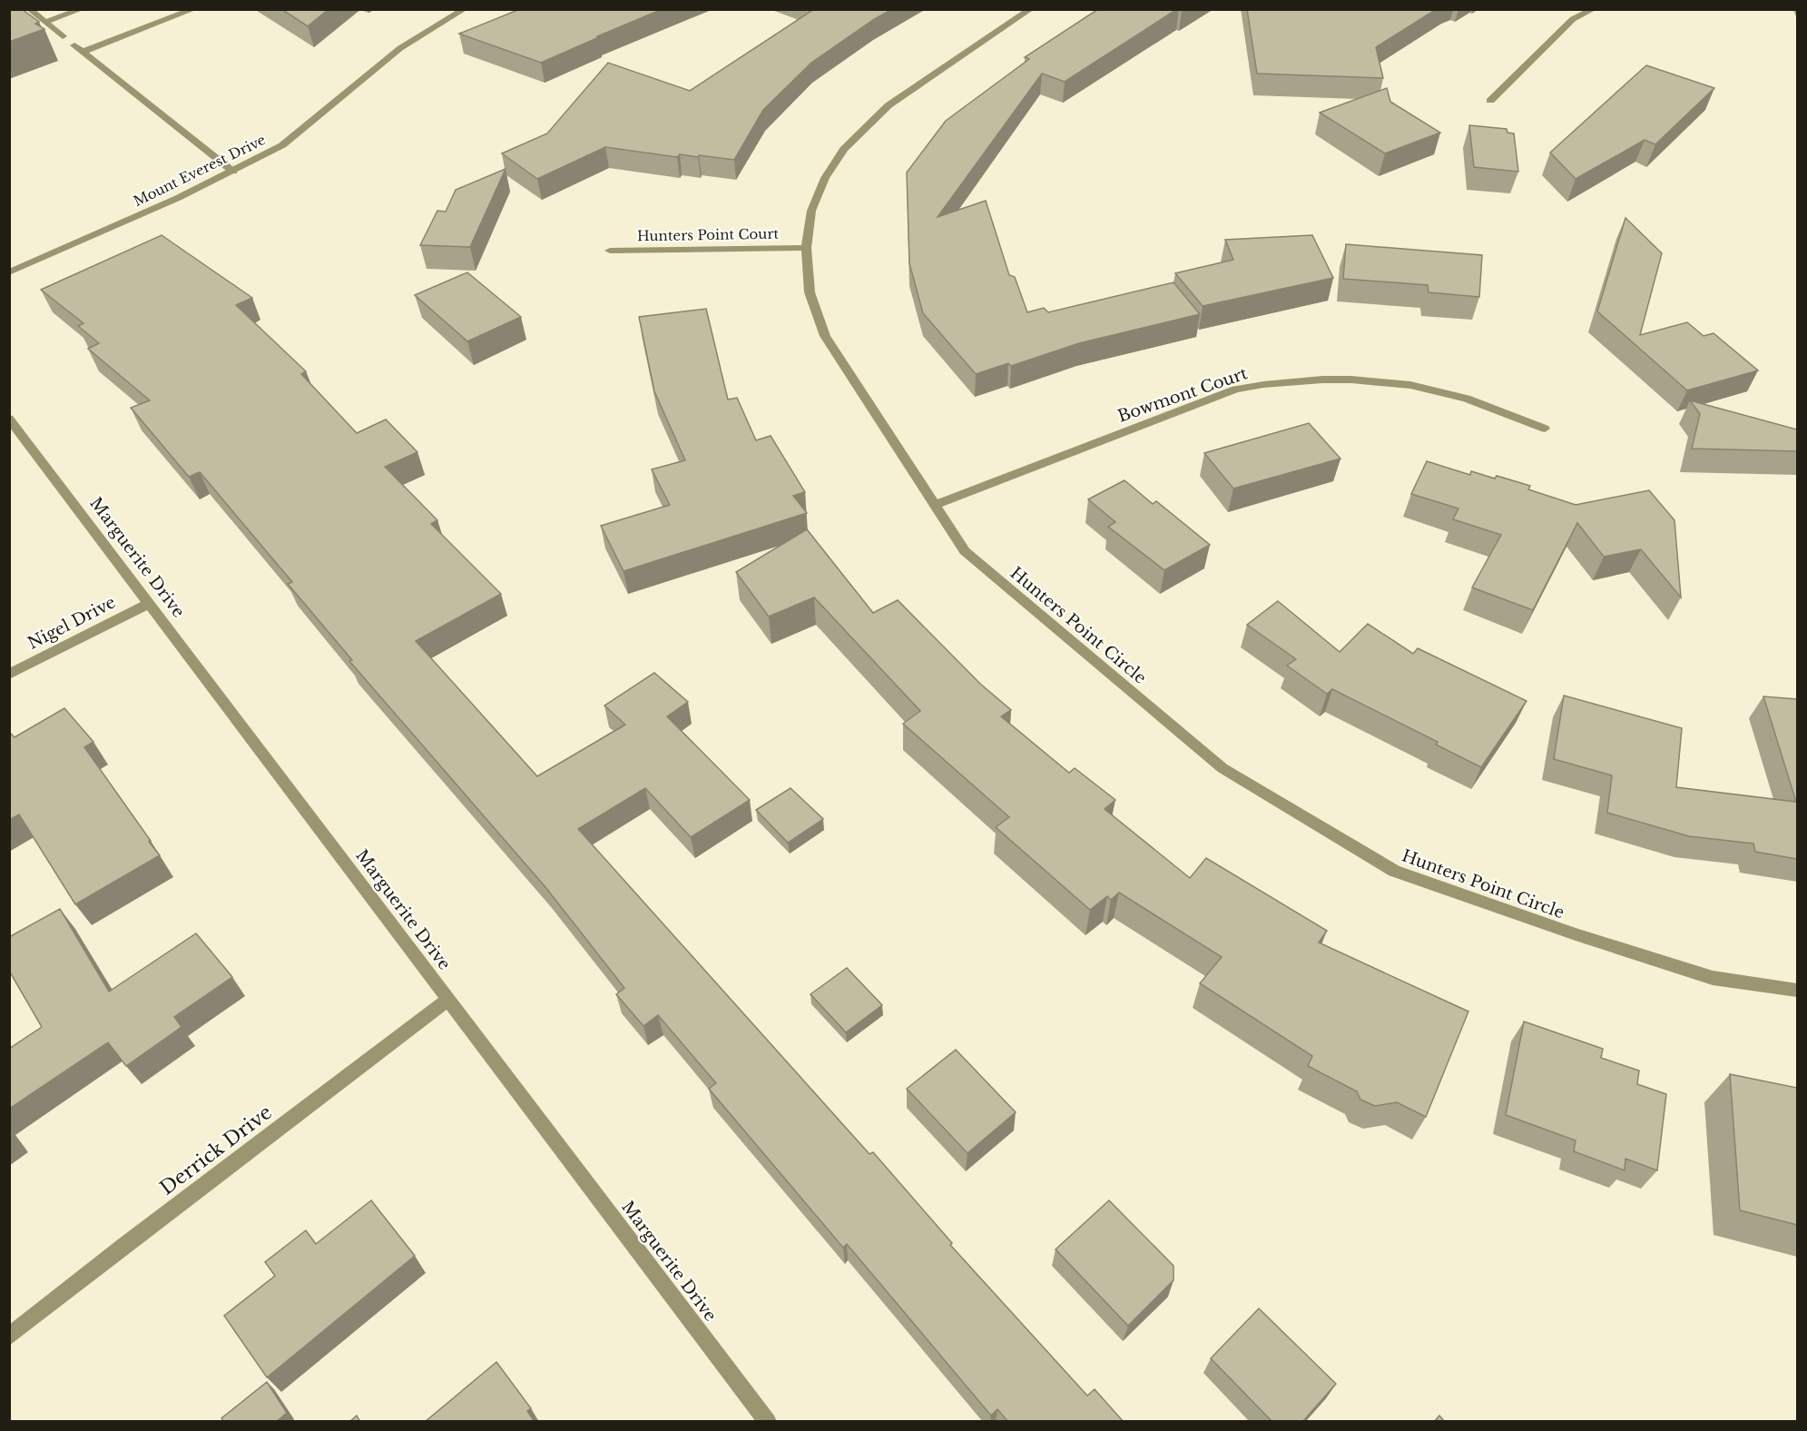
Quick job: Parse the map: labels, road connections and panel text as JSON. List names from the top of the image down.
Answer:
{
  "streets": {
    "street": [
      "Mount Everest Drive",
      "Hunters Point Court",
      "Bowmont Court",
      "Marguerite Drive",
      "Nigel Drive",
      "Hunters Point Circle",
      "Derrick Drive"
    ]
  },
  "crossings": [
    ["Hunters Point Court", "Hunters Point Circle"],
    ["Bowmont Court", "Hunters Point Circle"],
    ["Marguerite Drive", "Nigel Drive"],
    ["Marguerite Drive", "Derrick Drive"]
  ]
}
